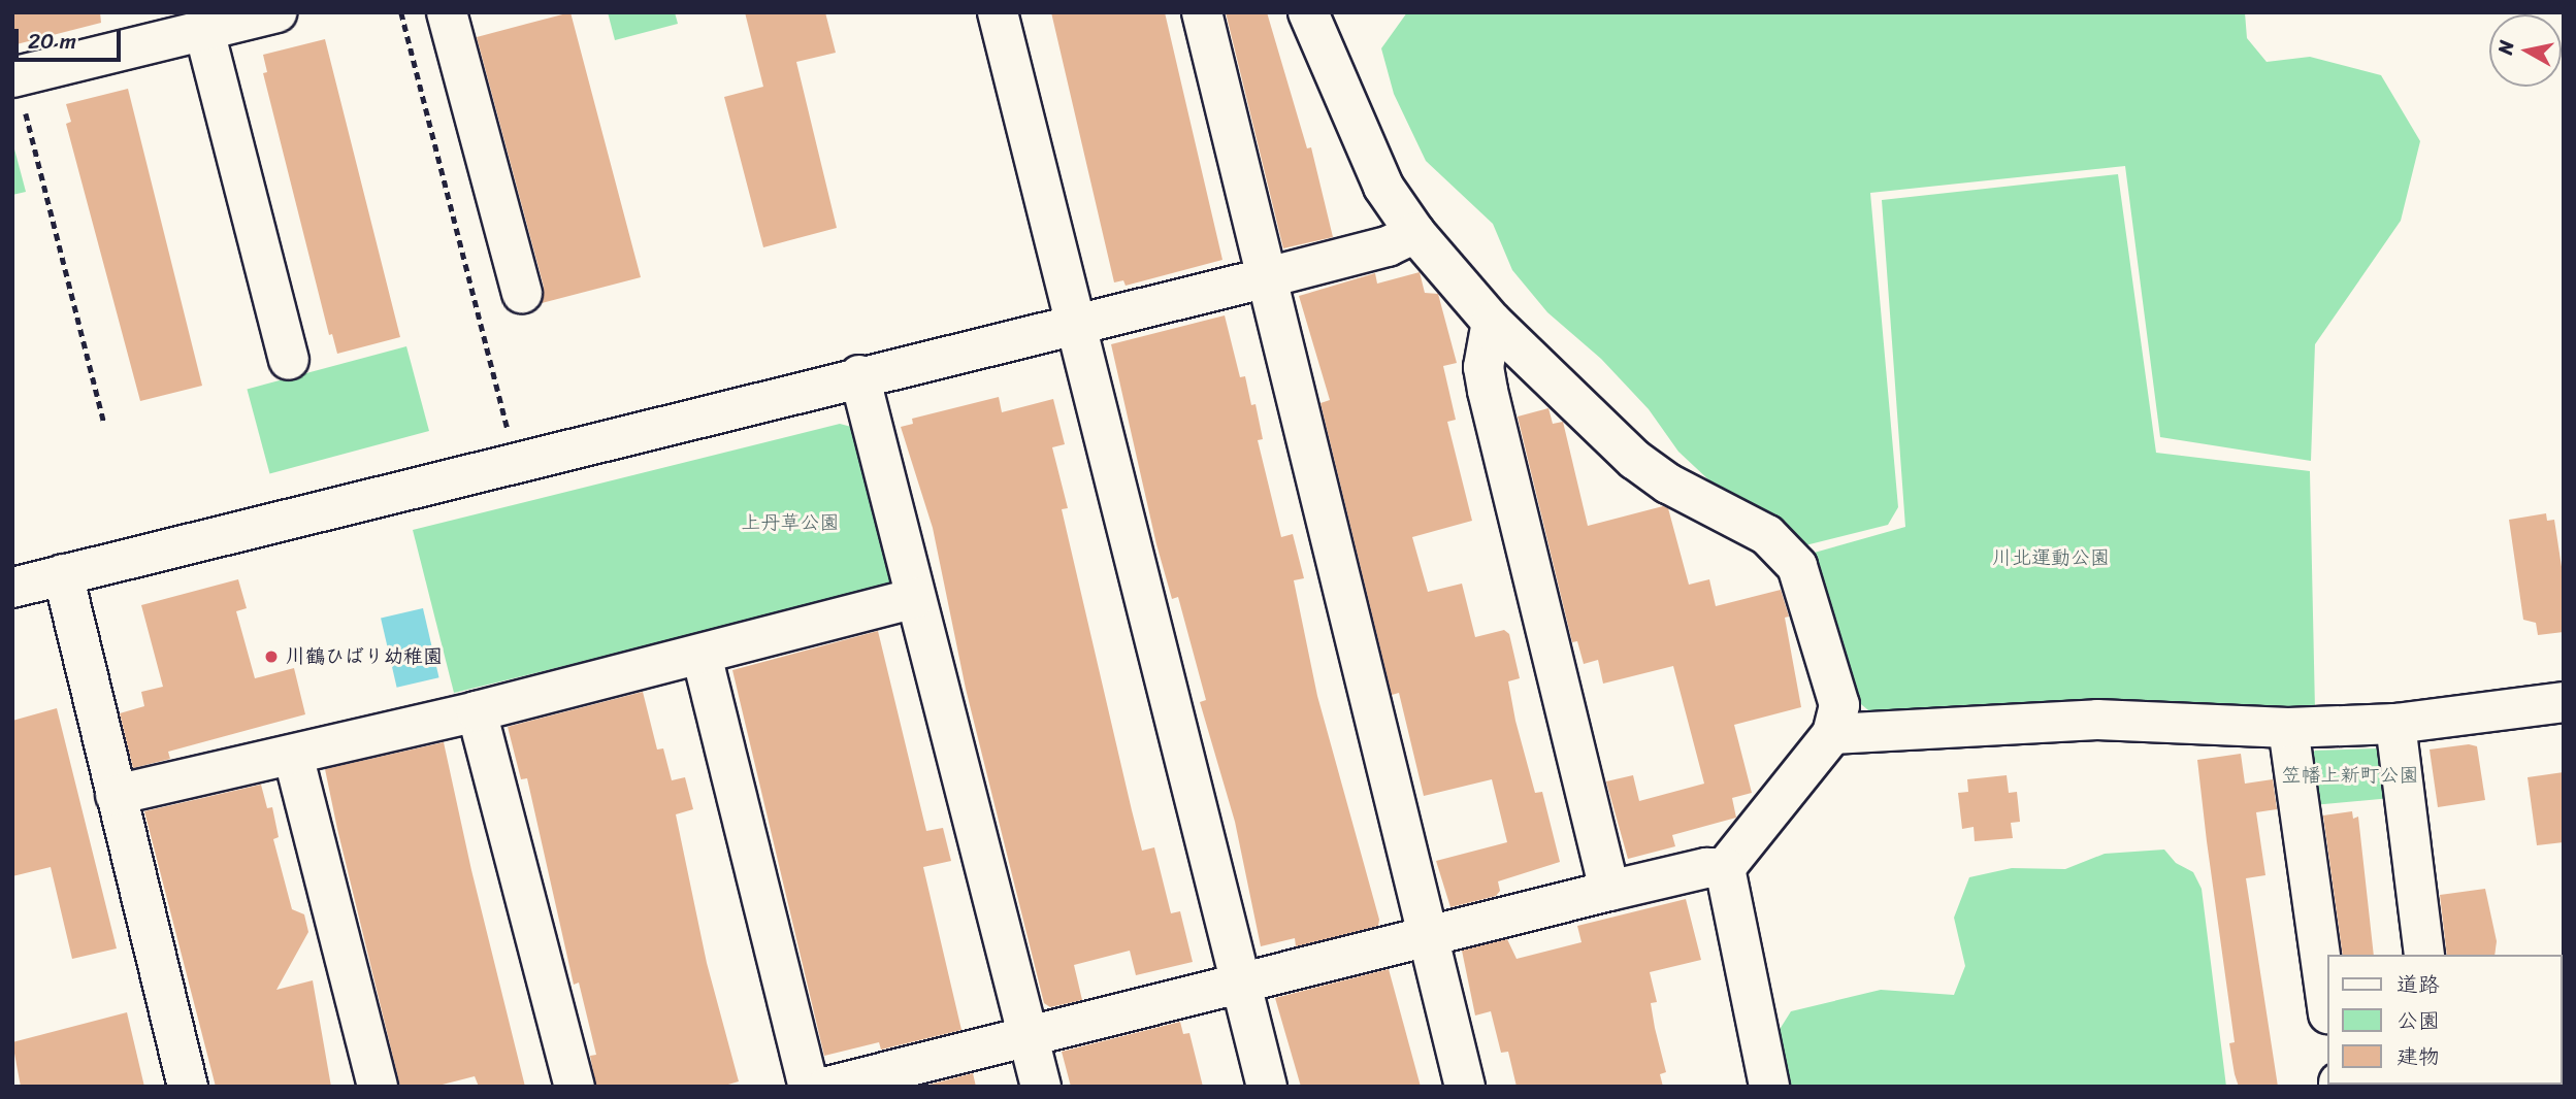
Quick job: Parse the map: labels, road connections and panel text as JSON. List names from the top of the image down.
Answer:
{
  "parks": ["上丹草公園", "川北運動公園", "笠幡上新町公園"],
  "places": ["川鶴ひばり幼稚園"],
  "legend": ["道路", "公園", "建物"],
  "scale_bar": "20 m",
  "north": "left"
}
